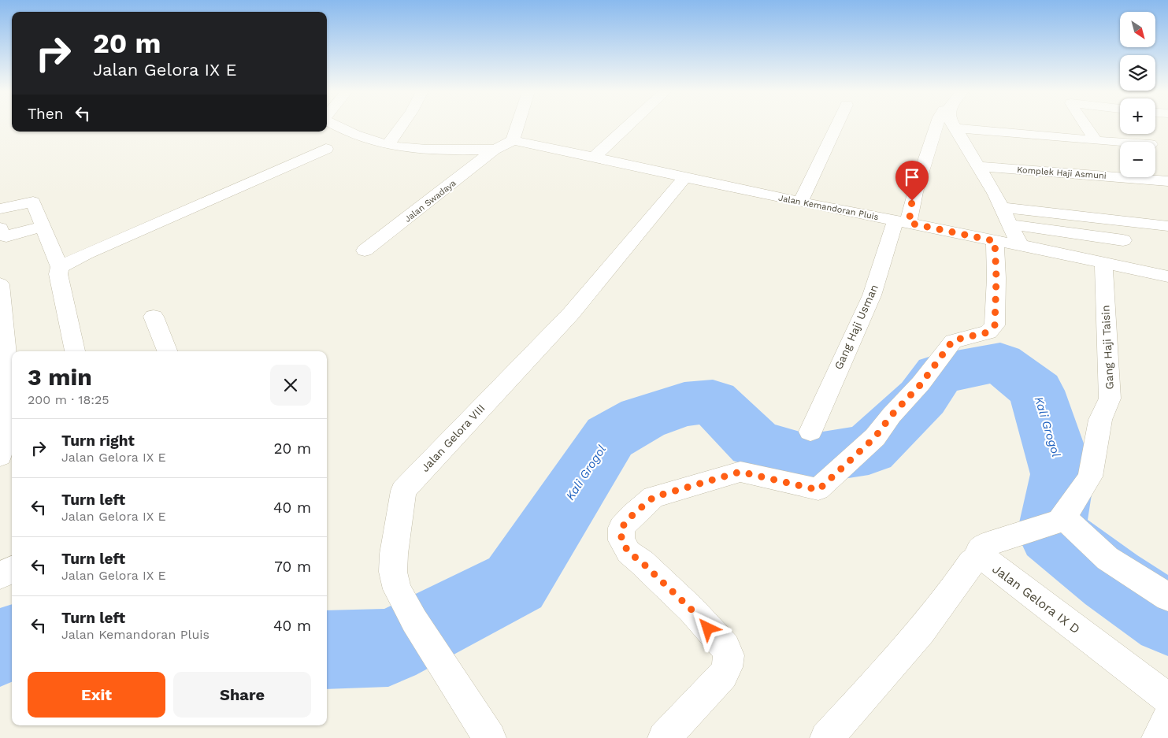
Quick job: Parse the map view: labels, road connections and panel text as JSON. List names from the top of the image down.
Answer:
{
  "streets": {
    "street": [
      "Komplek Haji Asmuni",
      "Jalan Swadaya",
      "Jalan Kemandoran Pluis",
      "Gang Haji Usman",
      "Gang Haji Taisin",
      "Jalan Gelora VIII",
      "Jalan Gelora IX D"
    ]
  },
  "crossings": [
    ["Jalan Kemandoran Pluis", "Gang Haji Usman"],
    ["Jalan Kemandoran Pluis", "Gang Haji Taisin"],
    ["Jalan Kemandoran Pluis", "Jalan Gelora VIII"]
  ],
  "water": ["Kali Grogol"],
  "north": "bottom right",
  "page": {
    "map_buttons": ["+", "−"],
    "turn": ["20 m", "Jalan Gelora IX E"],
    "then": "Then",
    "heading": ["3 min", "200 m · 18:25"],
    "list": [
      {
        "name": "Turn right",
        "note": "Jalan Gelora IX E",
        "value": "20 m"
      },
      {
        "name": "Turn left",
        "note": "Jalan Gelora IX E",
        "value": "40 m"
      },
      {
        "name": "Turn left",
        "note": "Jalan Gelora IX E",
        "value": "70 m"
      },
      {
        "name": "Turn left",
        "note": "Jalan Kemandoran Pluis",
        "value": "40 m"
      }
    ],
    "buttons": ["Exit", "Share"]
  }
}
